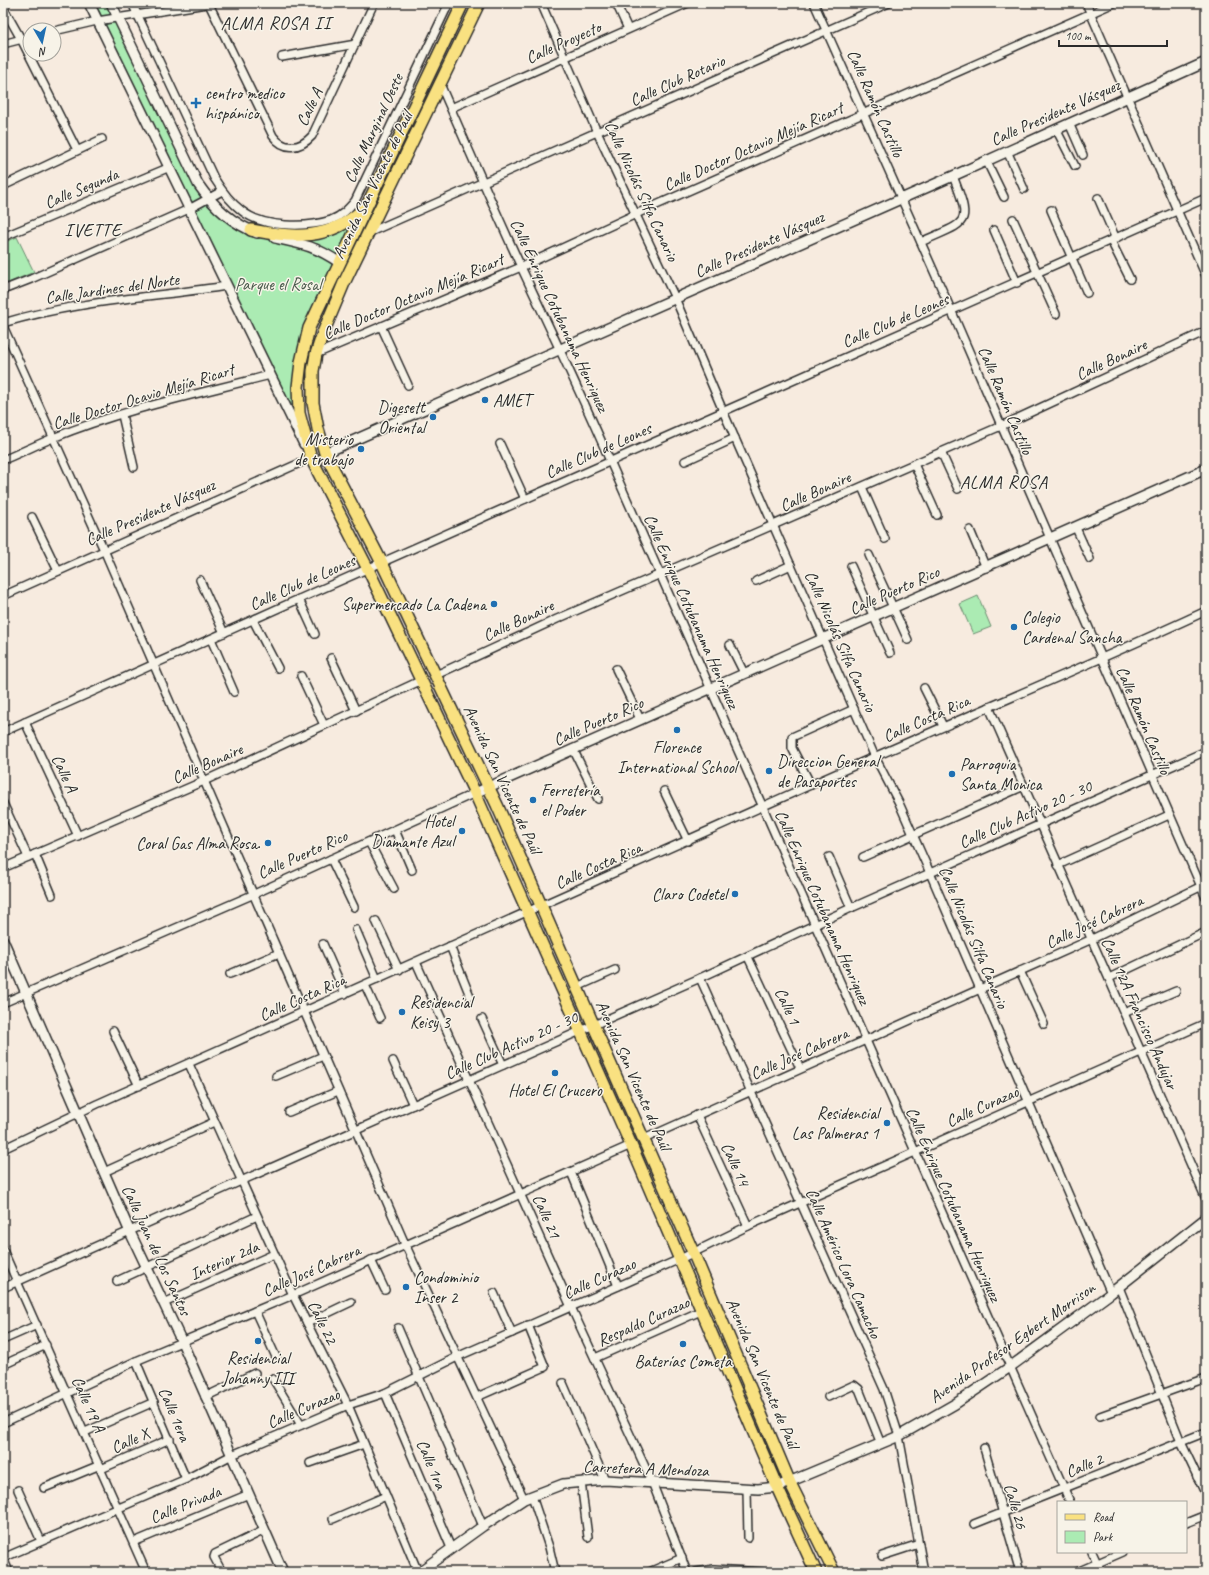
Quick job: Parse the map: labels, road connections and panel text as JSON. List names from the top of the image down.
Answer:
{
  "streets": {
    "main road": ["Avenida San Vicente de Paúl"],
    "street": [
      "Calle Proyecto",
      "Calle Club Rotario",
      "Calle Ramón Castillo",
      "Calle A",
      "Calle Presidente Vásquez",
      "Calle Marginal Oeste",
      "Calle Doctor Octavio Mejía Ricart",
      "Calle Segunda",
      "Calle Nicolás Silfa Canario",
      "Calle Jardines del Norte",
      "Calle Enrique Cotubanama Henriquez",
      "Calle Club de Leones",
      "Calle Bonaire",
      "Calle Doctor Ocavio Mejía Ricart",
      "Calle Puerto Rico",
      "Calle Costa Rica",
      "Calle Club Activo 20 - 30",
      "Calle José Cabrera",
      "Calle 1",
      "Calle 12A Francisco Andujar",
      "Calle Curazao",
      "Calle 14",
      "Calle 21",
      "Calle Juan de Los Santos",
      "Interior 2da",
      "Calle Américo Lora Camacho",
      "Respaldo Curazao",
      "Calle 22",
      "Avenida Profesor Egbert Morrison",
      "Calle 19 A",
      "Calle 1era",
      "Calle X",
      "Calle 1ra",
      "Calle 2",
      "Carretera A Mendoza",
      "Calle Privada",
      "Calle 26"
    ]
  },
  "crossings": [
    ["Calle Proyecto", "Calle Nicolás Silfa Canario"],
    ["Calle Proyecto", "Calle Enrique Cotubanama Henriquez"],
    ["Calle Club Rotario", "Calle Ramón Castillo"],
    ["Calle Club Rotario", "Avenida San Vicente de Paúl"],
    ["Calle Club Rotario", "Calle Nicolás Silfa Canario"],
    ["Calle Club Rotario", "Calle Enrique Cotubanama Henriquez"],
    ["Calle Ramón Castillo", "Calle Presidente Vásquez"],
    ["Calle Ramón Castillo", "Calle Doctor Octavio Mejía Ricart"],
    ["Calle Ramón Castillo", "Calle Club de Leones"],
    ["Calle Ramón Castillo", "Calle Bonaire"],
    ["Calle Ramón Castillo", "Calle Puerto Rico"],
    ["Calle Ramón Castillo", "Calle Costa Rica"],
    ["Calle Ramón Castillo", "Calle Club Activo 20 - 30"],
    ["Calle Ramón Castillo", "Calle José Cabrera"],
    ["Calle A", "Calle Club de Leones"],
    ["Calle A", "Calle Bonaire"],
    ["Calle Presidente Vásquez", "Avenida San Vicente de Paúl"],
    ["Calle Presidente Vásquez", "Calle Nicolás Silfa Canario"],
    ["Calle Presidente Vásquez", "Calle Enrique Cotubanama Henriquez"],
    ["Calle Doctor Octavio Mejía Ricart", "Avenida San Vicente de Paúl"],
    ["Calle Doctor Octavio Mejía Ricart", "Calle Nicolás Silfa Canario"],
    ["Calle Doctor Octavio Mejía Ricart", "Calle Enrique Cotubanama Henriquez"],
    ["Avenida San Vicente de Paúl", "Calle Segunda"],
    ["Avenida San Vicente de Paúl", "Calle Jardines del Norte"],
    ["Avenida San Vicente de Paúl", "Calle Enrique Cotubanama Henriquez"],
    ["Avenida San Vicente de Paúl", "Calle Club de Leones"],
    ["Avenida San Vicente de Paúl", "Calle Bonaire"],
    ["Avenida San Vicente de Paúl", "Calle Doctor Ocavio Mejía Ricart"],
    ["Avenida San Vicente de Paúl", "Calle Puerto Rico"],
    ["Avenida San Vicente de Paúl", "Calle Costa Rica"],
    ["Avenida San Vicente de Paúl", "Calle Club Activo 20 - 30"],
    ["Avenida San Vicente de Paúl", "Calle José Cabrera"],
    ["Avenida San Vicente de Paúl", "Calle Curazao"],
    ["Avenida San Vicente de Paúl", "Respaldo Curazao"],
    ["Avenida San Vicente de Paúl", "Avenida Profesor Egbert Morrison"],
    ["Avenida San Vicente de Paúl", "Carretera A Mendoza"],
    ["Calle Nicolás Silfa Canario", "Calle Club de Leones"],
    ["Calle Nicolás Silfa Canario", "Calle Bonaire"],
    ["Calle Nicolás Silfa Canario", "Calle Puerto Rico"],
    ["Calle Nicolás Silfa Canario", "Calle Costa Rica"],
    ["Calle Nicolás Silfa Canario", "Calle Club Activo 20 - 30"],
    ["Calle Nicolás Silfa Canario", "Calle José Cabrera"],
    ["Calle Nicolás Silfa Canario", "Calle Curazao"],
    ["Calle Nicolás Silfa Canario", "Avenida Profesor Egbert Morrison"],
    ["Calle Nicolás Silfa Canario", "Calle 2"],
    ["Calle Enrique Cotubanama Henriquez", "Calle Club de Leones"],
    ["Calle Enrique Cotubanama Henriquez", "Calle Bonaire"],
    ["Calle Enrique Cotubanama Henriquez", "Calle Puerto Rico"],
    ["Calle Enrique Cotubanama Henriquez", "Calle Costa Rica"],
    ["Calle Enrique Cotubanama Henriquez", "Calle Club Activo 20 - 30"],
    ["Calle Enrique Cotubanama Henriquez", "Calle José Cabrera"],
    ["Calle Enrique Cotubanama Henriquez", "Calle Curazao"],
    ["Calle Enrique Cotubanama Henriquez", "Avenida Profesor Egbert Morrison"],
    ["Calle Enrique Cotubanama Henriquez", "Calle 2"],
    ["Calle Puerto Rico", "Calle Juan de Los Santos"],
    ["Calle Costa Rica", "Calle 12A Francisco Andujar"],
    ["Calle Costa Rica", "Calle 21"],
    ["Calle Costa Rica", "Calle Juan de Los Santos"],
    ["Calle Costa Rica", "Calle 22"],
    ["Calle Club Activo 20 - 30", "Calle 1"],
    ["Calle Club Activo 20 - 30", "Calle 12A Francisco Andujar"],
    ["Calle Club Activo 20 - 30", "Calle 21"],
    ["Calle Club Activo 20 - 30", "Calle Juan de Los Santos"],
    ["Calle Club Activo 20 - 30", "Calle Américo Lora Camacho"],
    ["Calle Club Activo 20 - 30", "Calle 22"],
    ["Calle Club Activo 20 - 30", "Calle 19 A"],
    ["Calle José Cabrera", "Calle 1"],
    ["Calle José Cabrera", "Calle 12A Francisco Andujar"],
    ["Calle José Cabrera", "Calle 14"],
    ["Calle José Cabrera", "Calle 21"],
    ["Calle José Cabrera", "Calle Juan de Los Santos"],
    ["Calle José Cabrera", "Calle Américo Lora Camacho"],
    ["Calle José Cabrera", "Calle 22"],
    ["Calle José Cabrera", "Calle 19 A"],
    ["Calle José Cabrera", "Calle 1era"],
    ["Calle 12A Francisco Andujar", "Calle Curazao"],
    ["Calle Curazao", "Calle 14"],
    ["Calle Curazao", "Calle 21"],
    ["Calle Curazao", "Calle Juan de Los Santos"],
    ["Calle Curazao", "Calle Américo Lora Camacho"],
    ["Calle Curazao", "Calle 22"],
    ["Calle Curazao", "Calle 19 A"],
    ["Calle Curazao", "Calle 1era"],
    ["Calle Curazao", "Calle 1ra"],
    ["Calle 21", "Respaldo Curazao"],
    ["Calle 21", "Carretera A Mendoza"],
    ["Calle Juan de Los Santos", "Interior 2da"],
    ["Calle Juan de Los Santos", "Calle Privada"],
    ["Interior 2da", "Calle 22"],
    ["Calle Américo Lora Camacho", "Avenida Profesor Egbert Morrison"],
    ["Calle 22", "Carretera A Mendoza"],
    ["Avenida Profesor Egbert Morrison", "Carretera A Mendoza"],
    ["Calle 19 A", "Calle X"],
    ["Calle 19 A", "Calle Privada"],
    ["Calle 1era", "Calle X"],
    ["Calle 1ra", "Carretera A Mendoza"],
    ["Calle 2", "Calle 26"]
  ],
  "districts": ["ALMA ROSA II", "IVETTE", "ALMA ROSA"],
  "parks": ["Parque el Rosal"],
  "places": {
    "health": ["centro medico hispánico"],
    "other": [
      "AMET",
      "Digesett Oriental",
      "Misterio de trabajo",
      "Supermercado La Cadena",
      "Colegio Cardenal Sancha",
      "Florence International School",
      "Direccion General de Pasaportes",
      "Parroquia Santa Monica",
      "Ferretería el Poder",
      "Hotel Diamante Azul",
      "Coral Gas Alma Rosa.",
      "Claro Codetel",
      "Residencial Keisy 3",
      "Hotel El Crucero",
      "Residencial Las Palmeras 1",
      "Condominio Inser 2",
      "Residencial Johanny III",
      "Baterías Cometa"
    ]
  },
  "legend": ["Road", "Park"],
  "scale_bar": "100 m",
  "north": "bottom"
}
